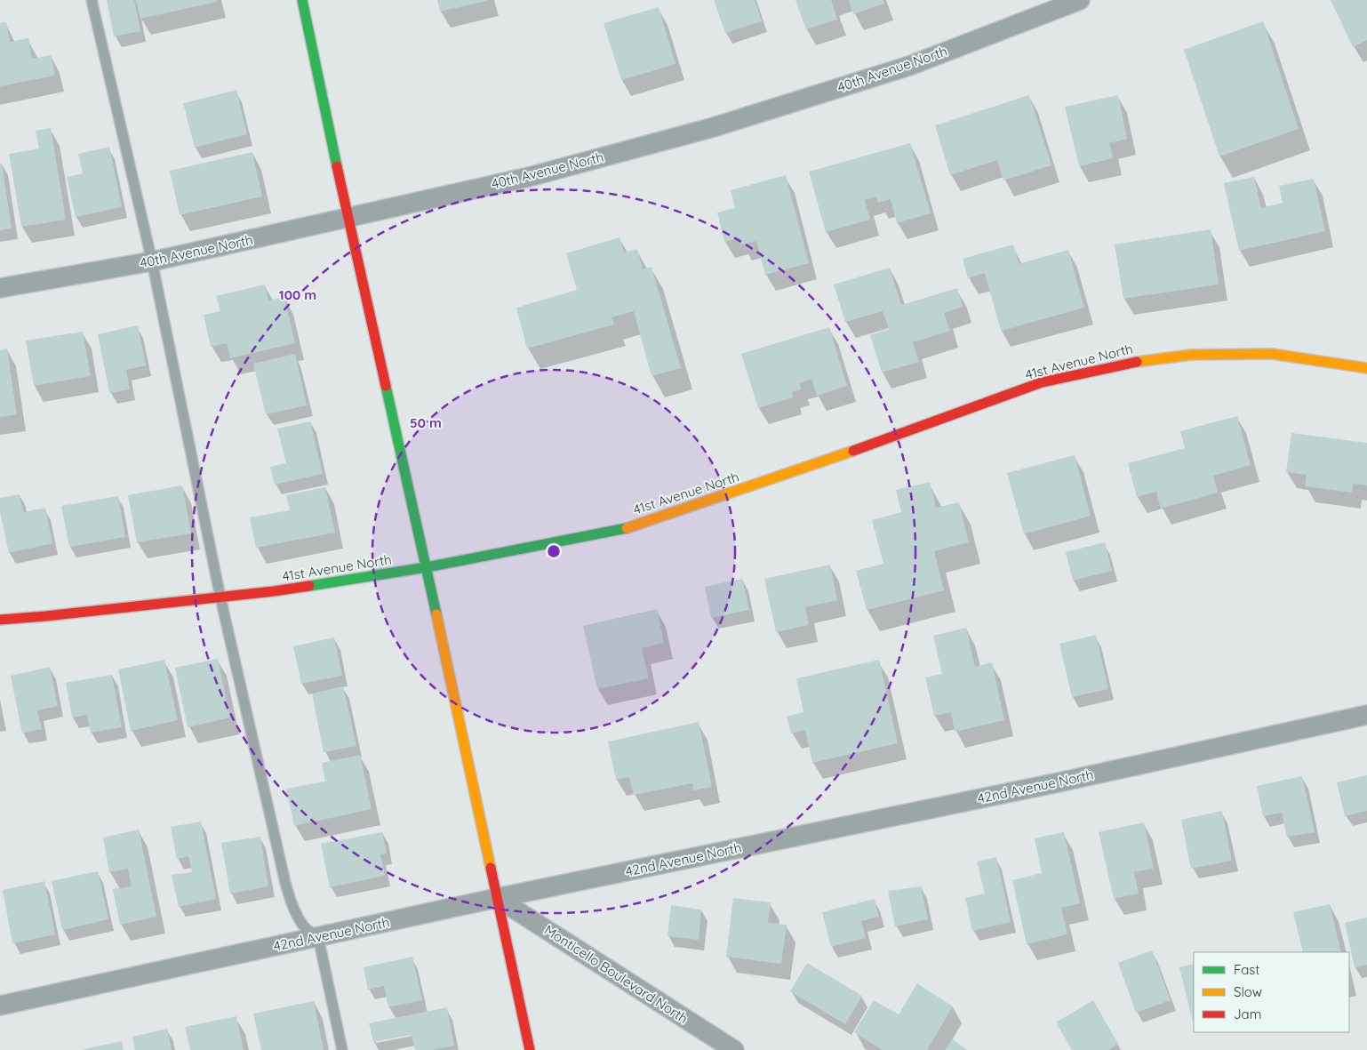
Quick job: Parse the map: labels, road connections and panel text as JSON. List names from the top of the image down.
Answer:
{
  "streets": {
    "street": [
      "40th Avenue North",
      "41st Avenue North",
      "42nd Avenue North",
      "Monticello Boulevard North"
    ]
  },
  "crossings": [
    ["42nd Avenue North", "Monticello Boulevard North"]
  ],
  "legend": ["Fast", "Slow", "Jam"],
  "rings": ["100 m", "50 m"]
}
